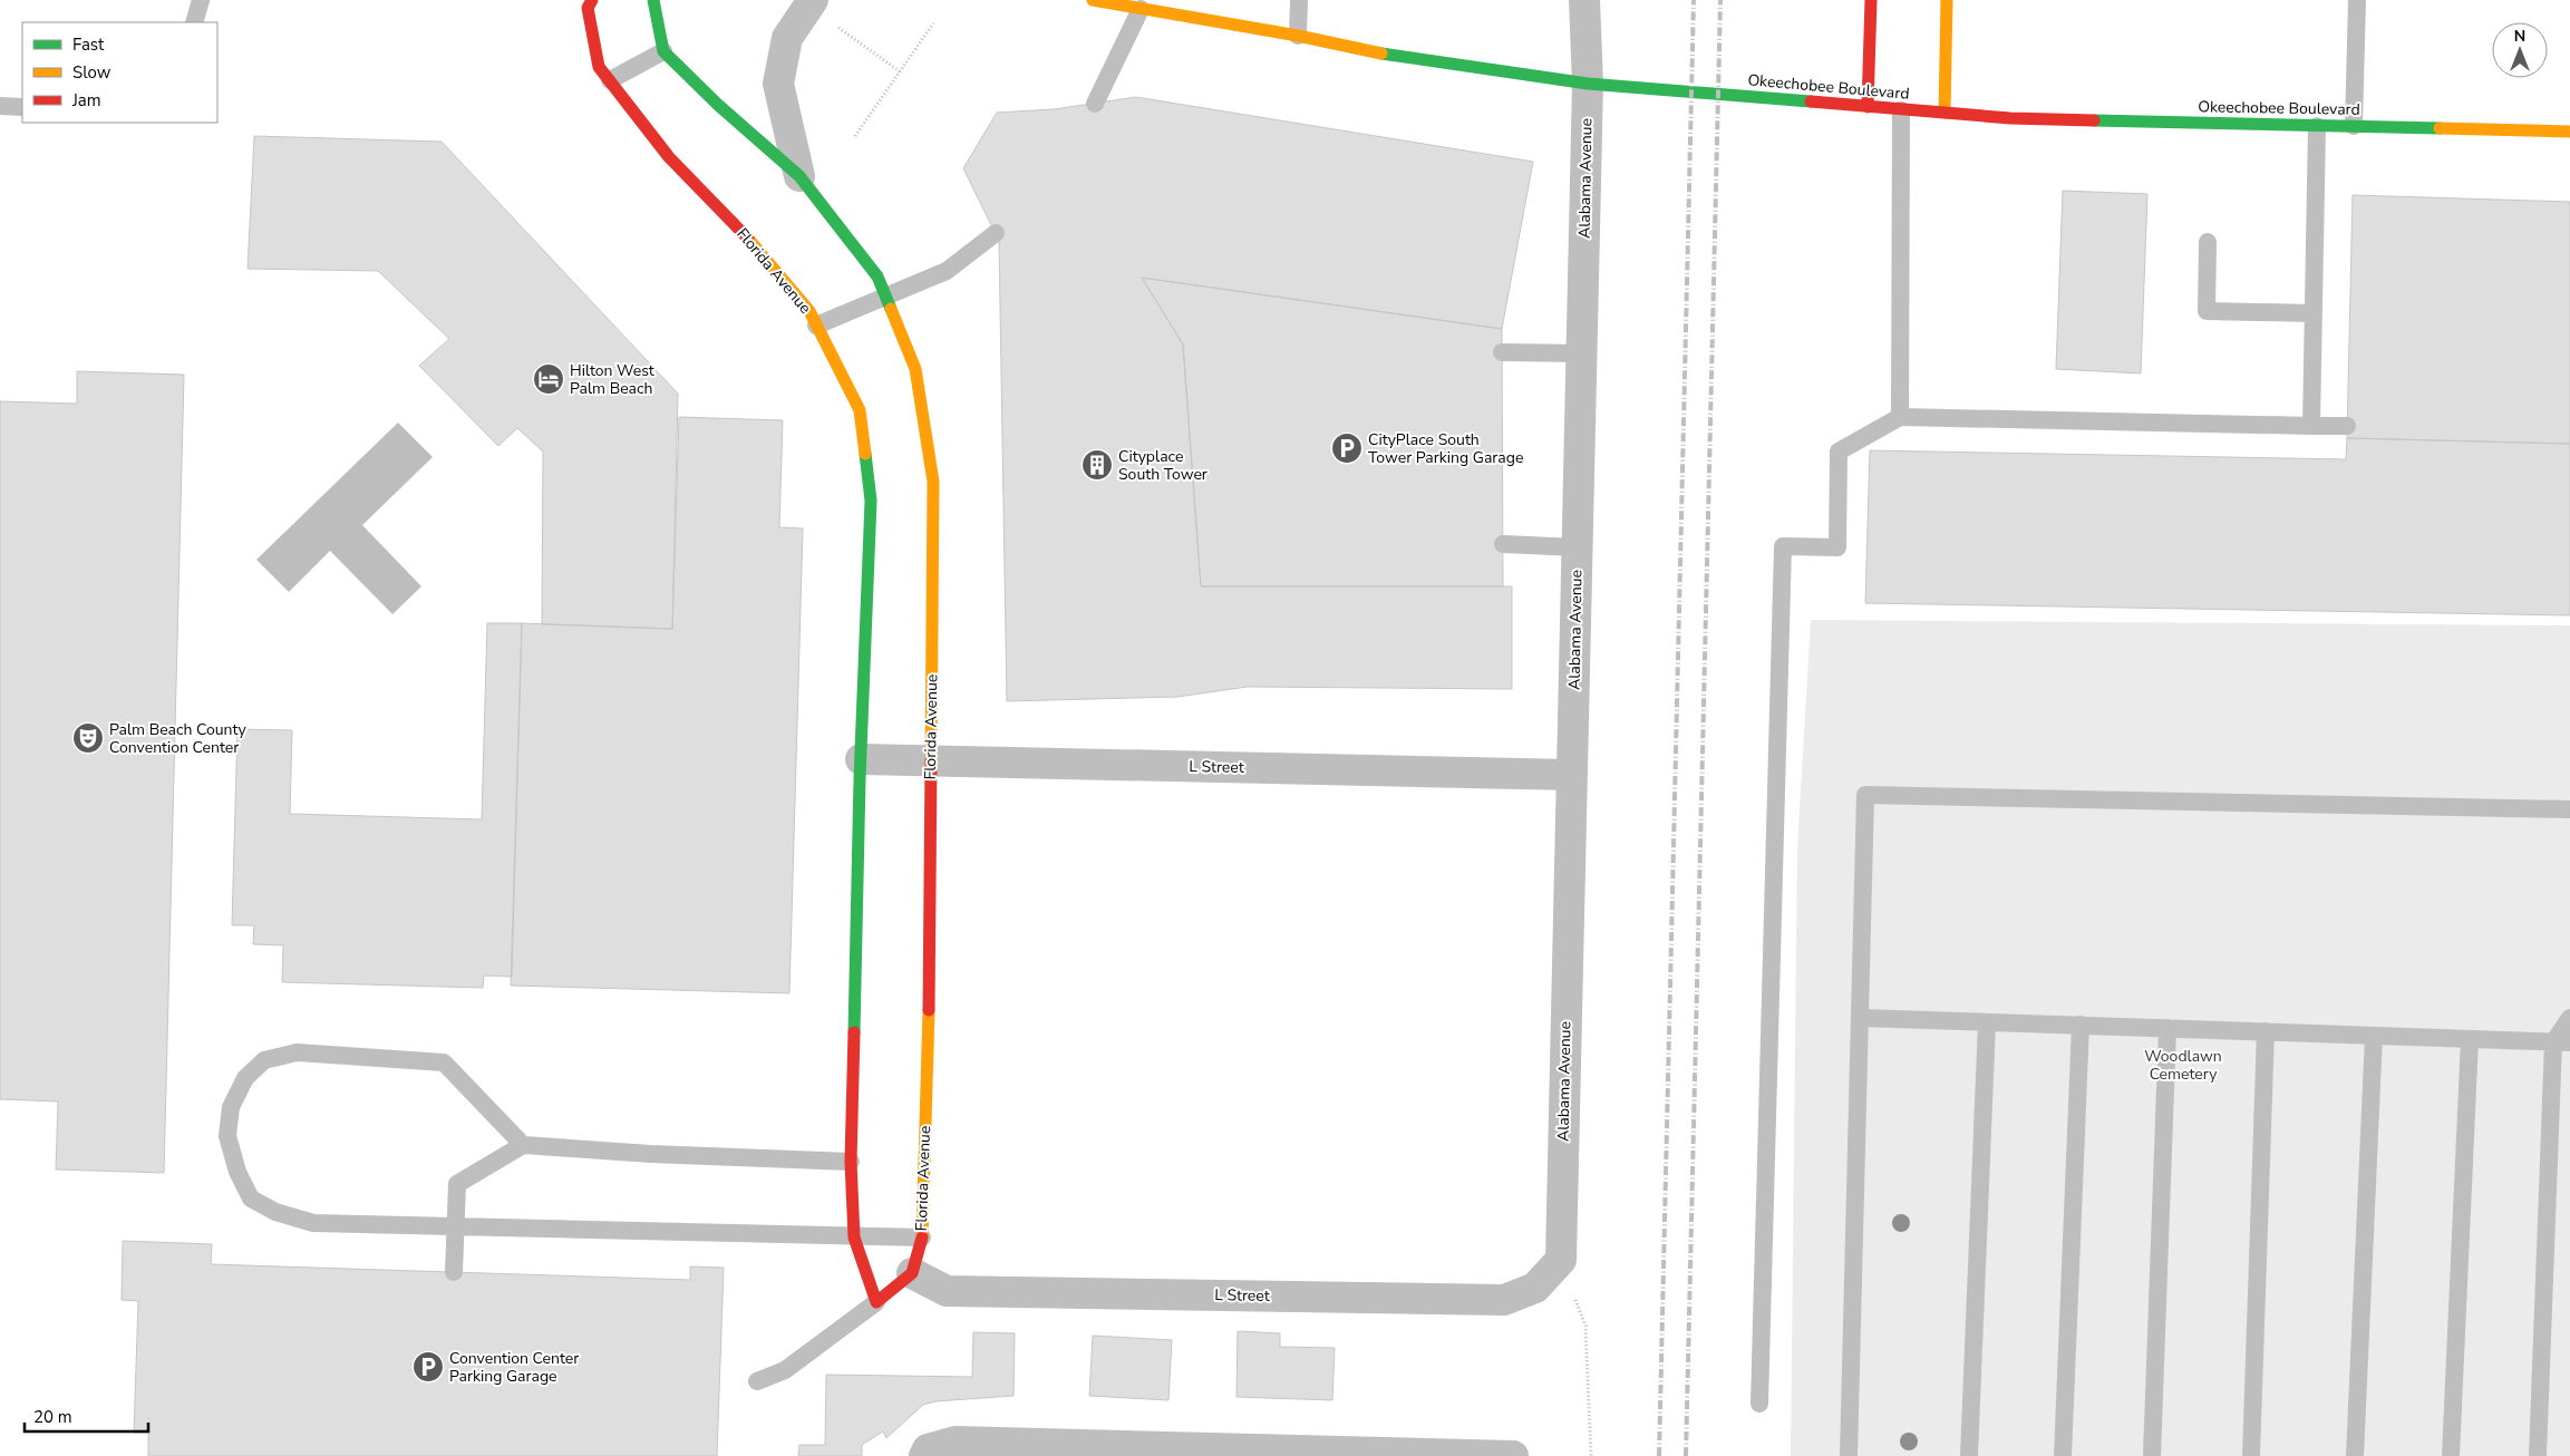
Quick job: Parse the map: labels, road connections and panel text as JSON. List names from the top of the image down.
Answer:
{
  "streets": {
    "street": [
      "Okeechobee Boulevard",
      "Alabama Avenue",
      "Florida Avenue",
      "L Street"
    ]
  },
  "crossings": [
    ["Okeechobee Boulevard", "Alabama Avenue"],
    ["Alabama Avenue", "L Street"],
    ["Florida Avenue", "L Street"]
  ],
  "parks": ["Woodlawn Cemetery"],
  "places": {
    "hotel": ["Hilton West Palm Beach"],
    "parking": ["CityPlace South Tower Parking Garage", "Convention Center Parking Garage"],
    "building": ["Cityplace South Tower"],
    "theatre": ["Palm Beach County Convention Center"]
  },
  "legend": ["Fast", "Slow", "Jam"],
  "scale_bar": "20 m",
  "north": "top"
}
